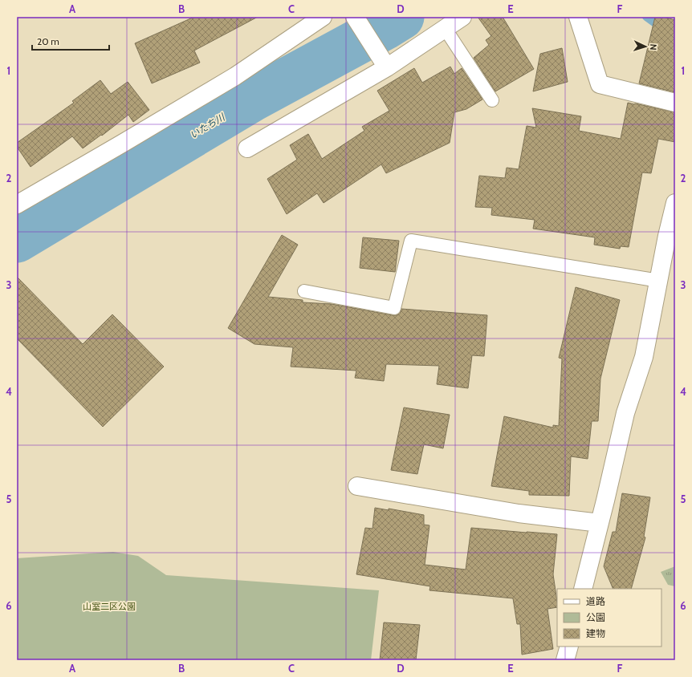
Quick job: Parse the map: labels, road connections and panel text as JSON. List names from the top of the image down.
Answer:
{
  "water": ["いたち川"],
  "parks": ["山室二区公園"],
  "legend": ["道路", "公園", "建物"],
  "scale_bar": "20 m",
  "north": "right",
  "grid": {
    "columns": [
      "A",
      "B",
      "C",
      "D",
      "E",
      "F"
    ],
    "rows": [
      "1",
      "2",
      "3",
      "4",
      "5",
      "6"
    ]
  }
}
